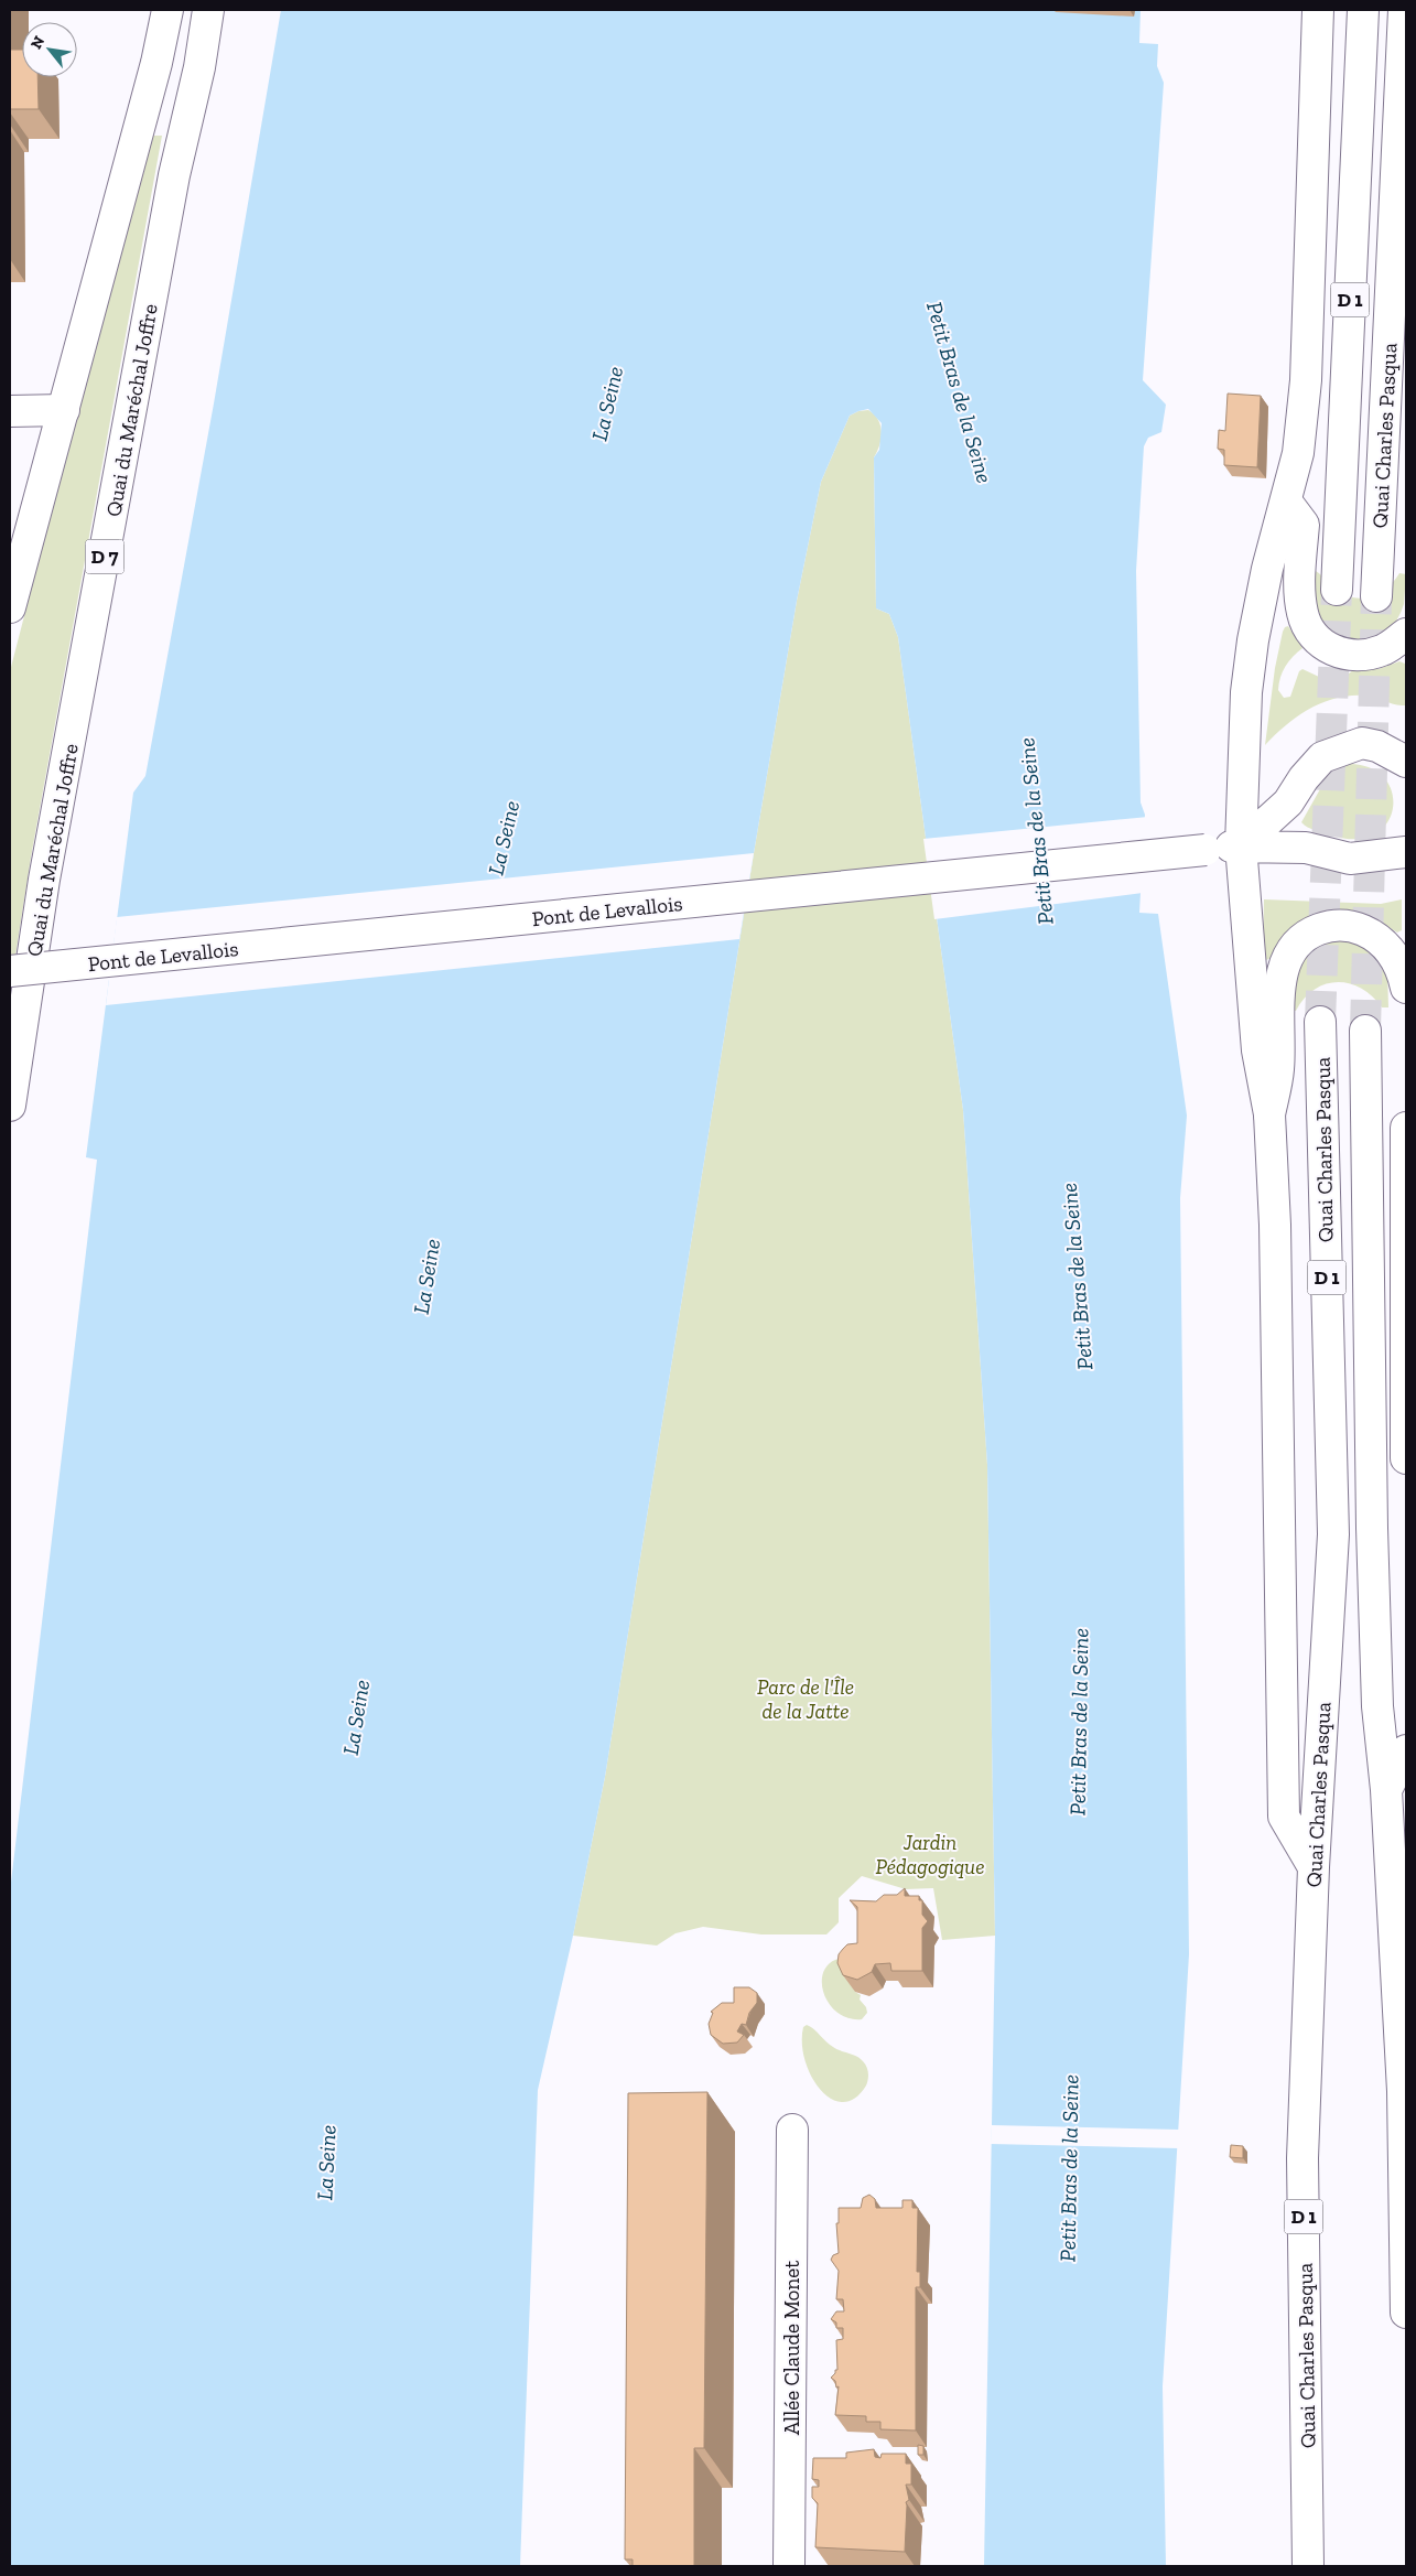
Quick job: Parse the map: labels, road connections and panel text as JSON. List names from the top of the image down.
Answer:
{
  "streets": {
    "main road": [
      "D 1",
      "Quai du Maréchal Joffre",
      "Quai Charles Pasqua",
      "D 7",
      "Pont de Levallois",
      "Allée Claude Monet"
    ]
  },
  "water": ["Petit Bras de la Seine", "La Seine"],
  "parks": ["Parc de l'Île de la Jatte", "Jardin Pédagogique"],
  "north": "top left"
}
